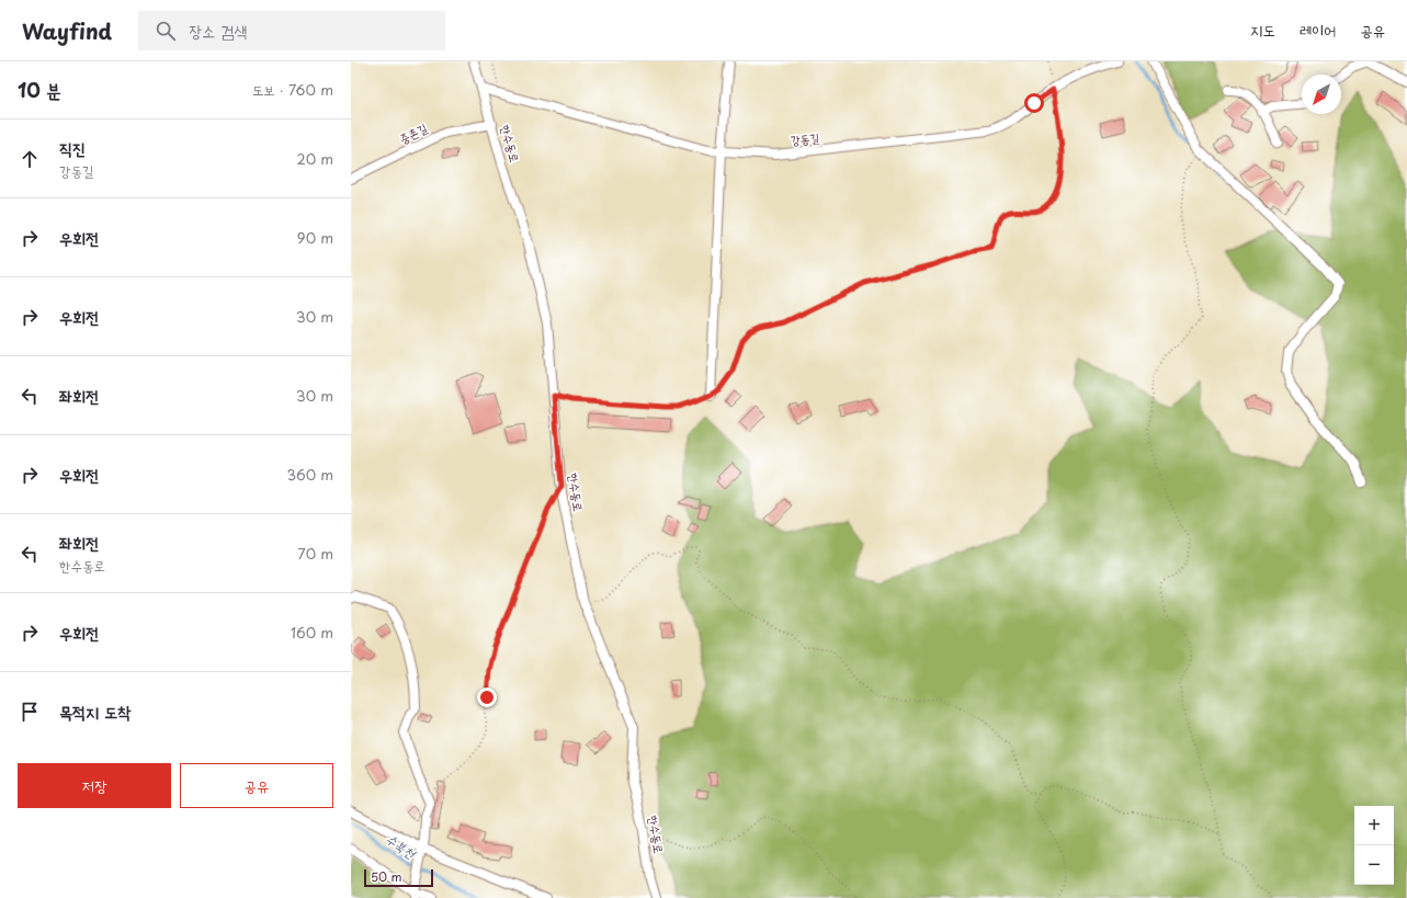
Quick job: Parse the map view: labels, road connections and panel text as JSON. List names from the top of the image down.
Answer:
{
  "streets": {
    "street": ["중촌길", "강동길", "한수동로"]
  },
  "crossings": [
    ["중촌길", "한수동로"],
    ["강동길", "한수동로"]
  ],
  "water": ["수북천"],
  "scale_bar": "50 m",
  "north": "bottom left",
  "page": {
    "header": "Wayfind",
    "search": "장소 검색",
    "nav": ["지도", "레이어", "공유"],
    "heading": ["10 분", "도보 · 760 m"],
    "list": [
      ["직진", "강동길", "20 m"],
      ["우회전", "90 m"],
      ["우회전", "30 m"],
      ["좌회전", "30 m"],
      ["우회전", "360 m"],
      ["좌회전", "한수동로", "70 m"],
      ["우회전", "160 m"],
      "목적지 도착"
    ],
    "buttons": ["저장", "공유"],
    "map_buttons": ["+", "−"],
    "scale": "50 m"
  }
}
